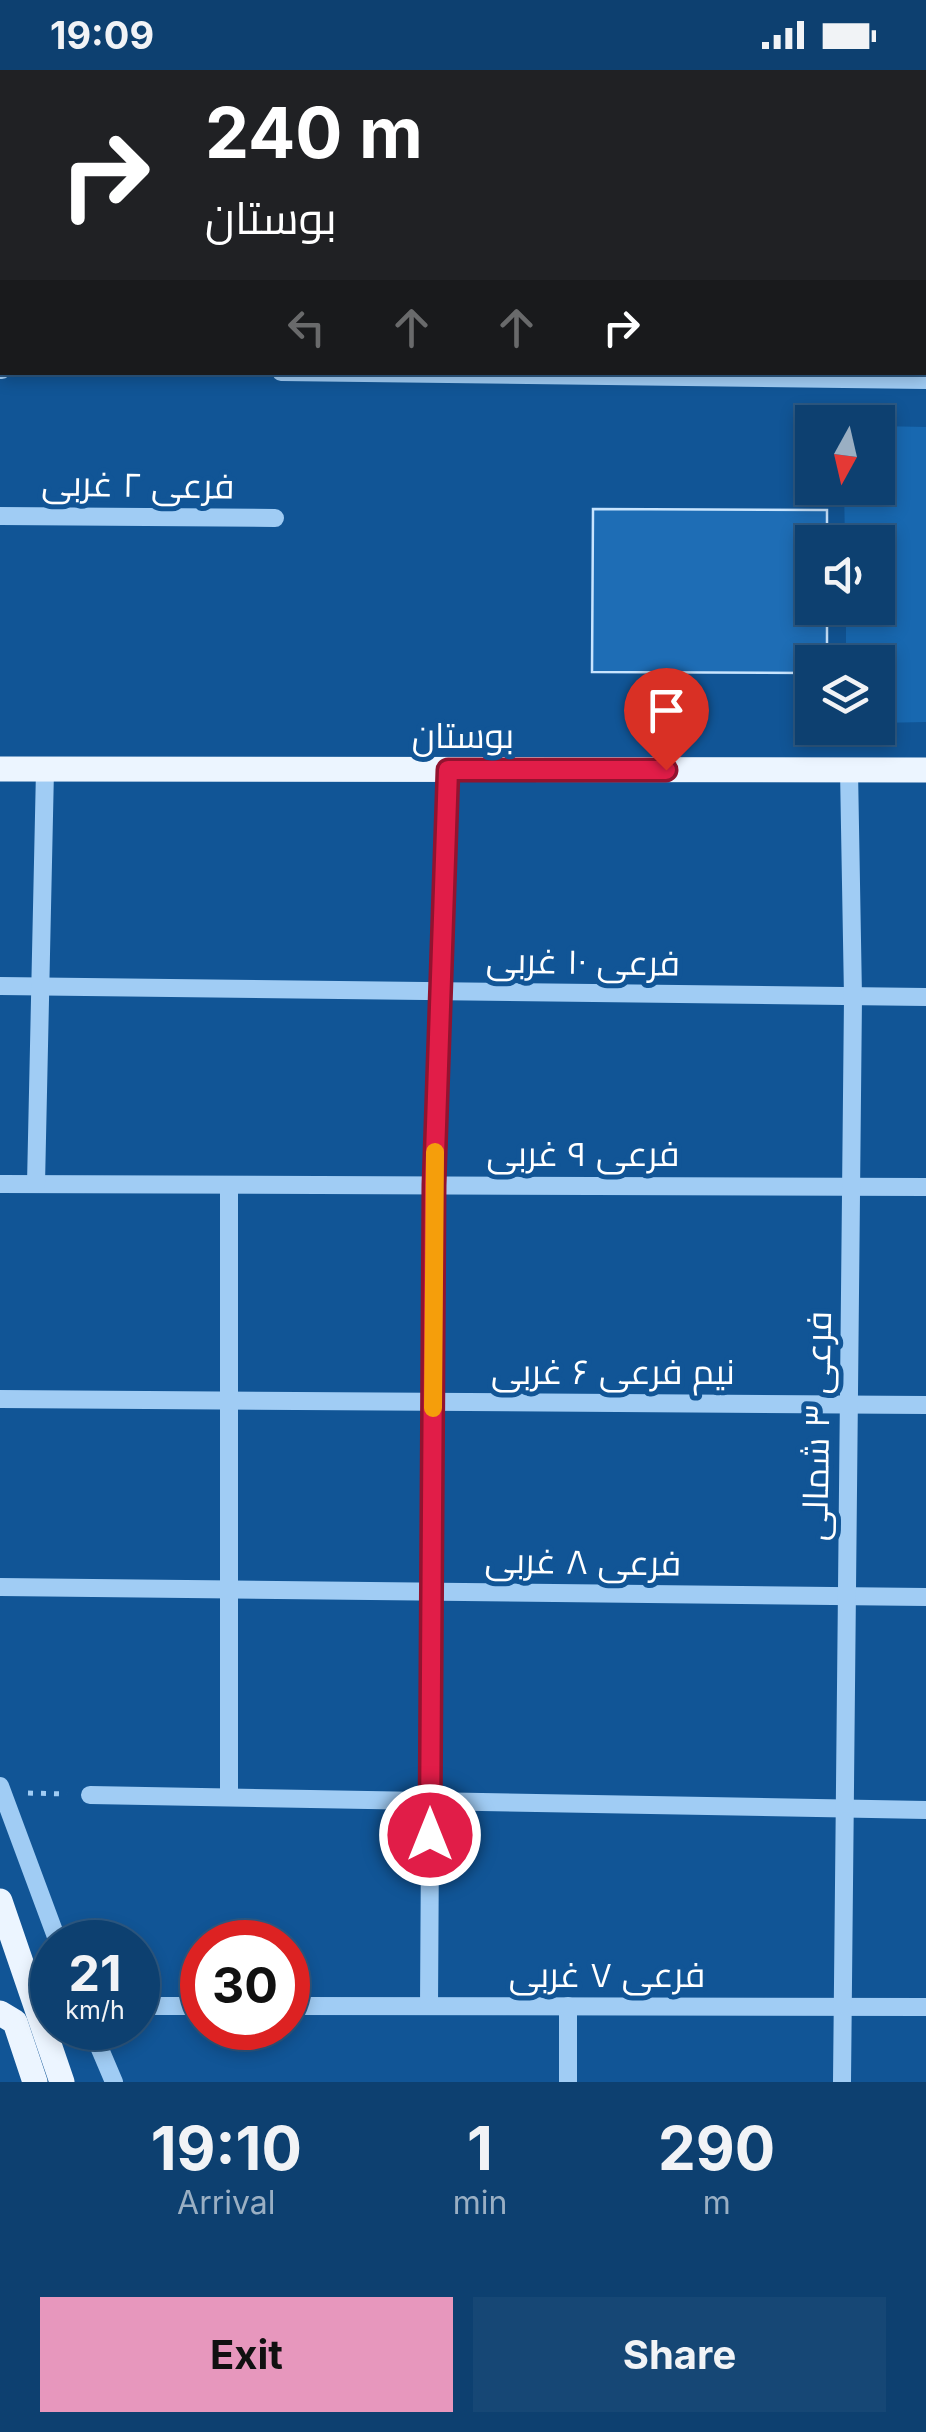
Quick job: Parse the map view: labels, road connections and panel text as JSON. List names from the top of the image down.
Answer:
{
  "streets": {
    "main road": ["بوستان"],
    "street": [
      "فرعی ۲ غربی",
      "فرعی ۱۰ غربی",
      "فرعی ۹ غربی",
      "نیم فرعی ۶ غربی",
      "فرعی ۳ شمالی",
      "فرعی ۸ غربی",
      "فرعی ۷ غربی"
    ]
  },
  "crossings": [
    ["بوستان", "فرعی ۳ شمالی"],
    ["فرعی ۱۰ غربی", "فرعی ۳ شمالی"],
    ["فرعی ۹ غربی", "فرعی ۳ شمالی"],
    ["نیم فرعی ۶ غربی", "فرعی ۳ شمالی"],
    ["فرعی ۳ شمالی", "فرعی ۸ غربی"],
    ["فرعی ۳ شمالی", "فرعی ۷ غربی"]
  ],
  "north": "bottom",
  "page": {
    "status": "19:09",
    "turn": ["240 m", "بوستان"],
    "speed": "21 km/h",
    "limit": "30",
    "eta": [
      "19:10",
      "Arrival",
      "1",
      "min",
      "290",
      "m"
    ],
    "buttons": ["Exit", "Share"]
  }
}
